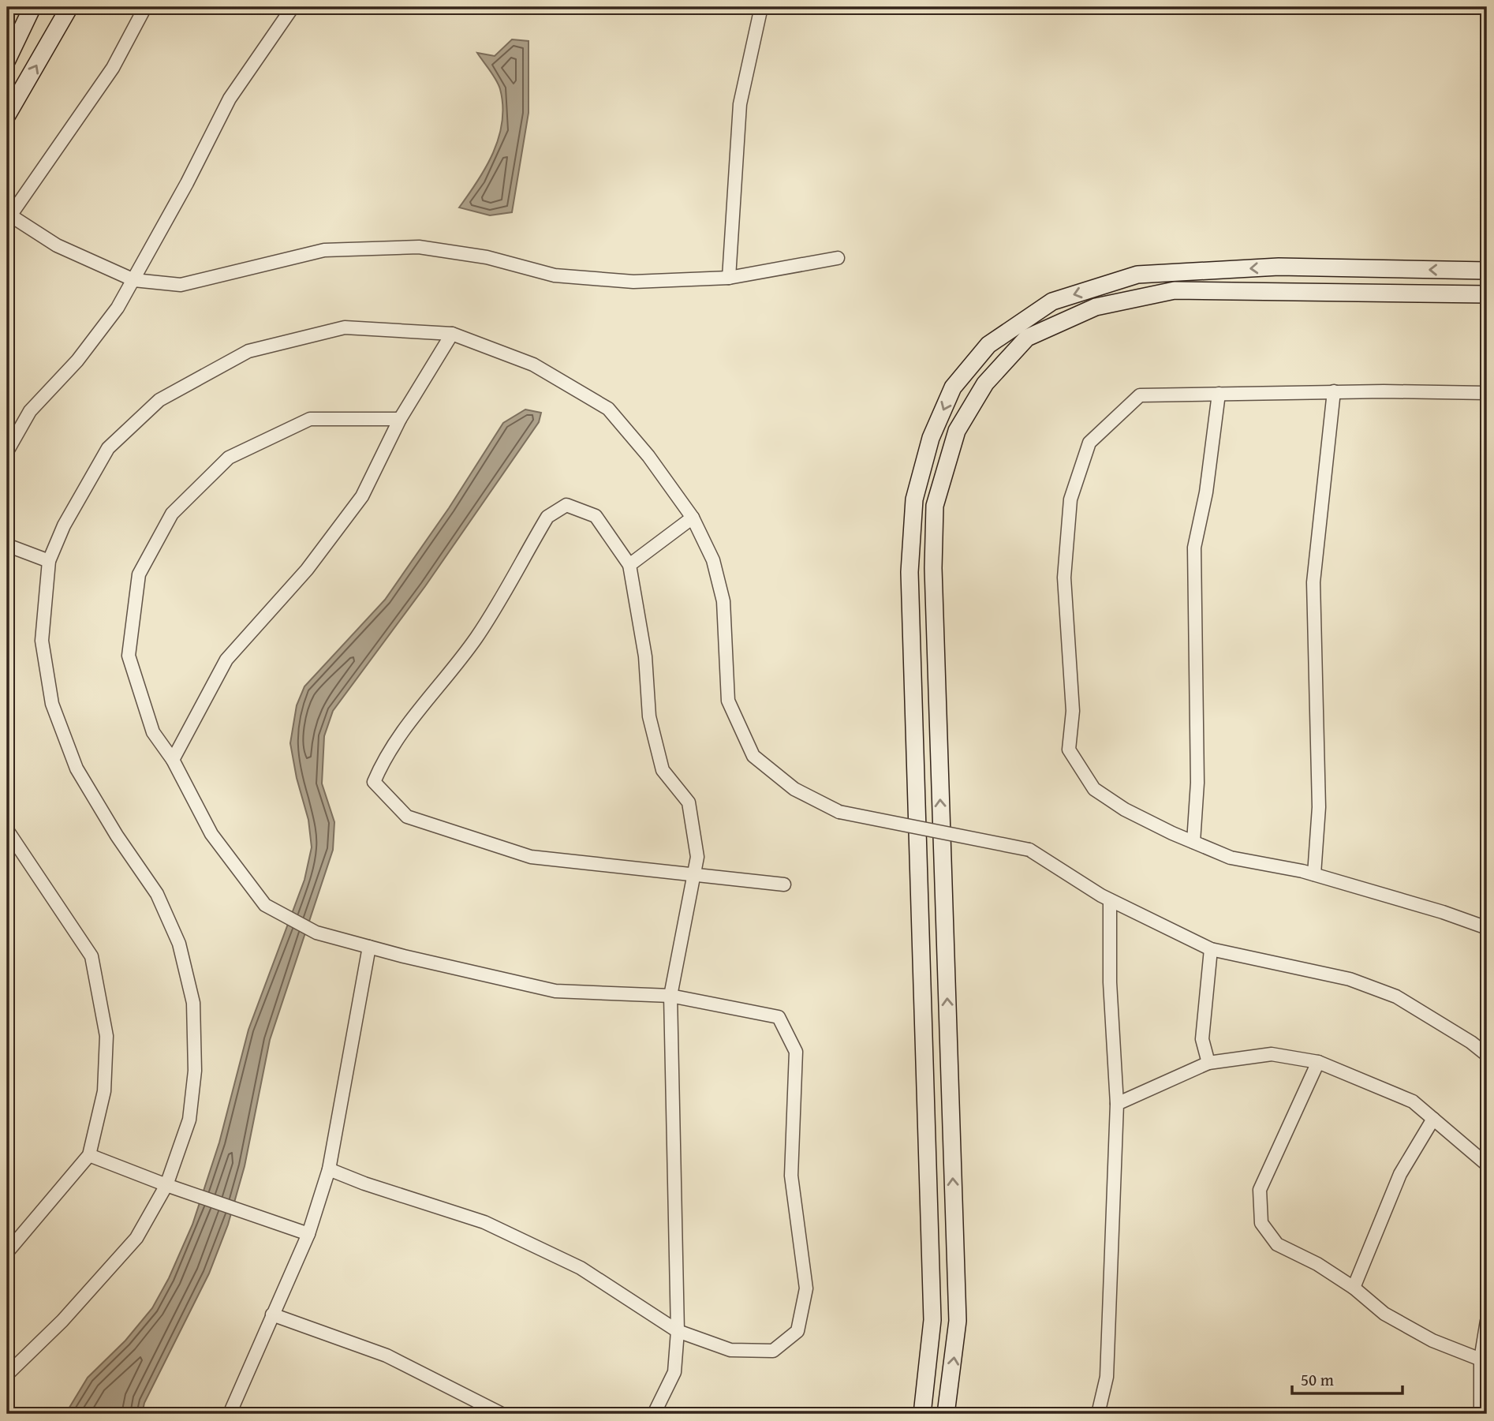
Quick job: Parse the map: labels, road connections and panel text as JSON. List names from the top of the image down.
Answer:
{
  "scale_bar": "50 m"
}
